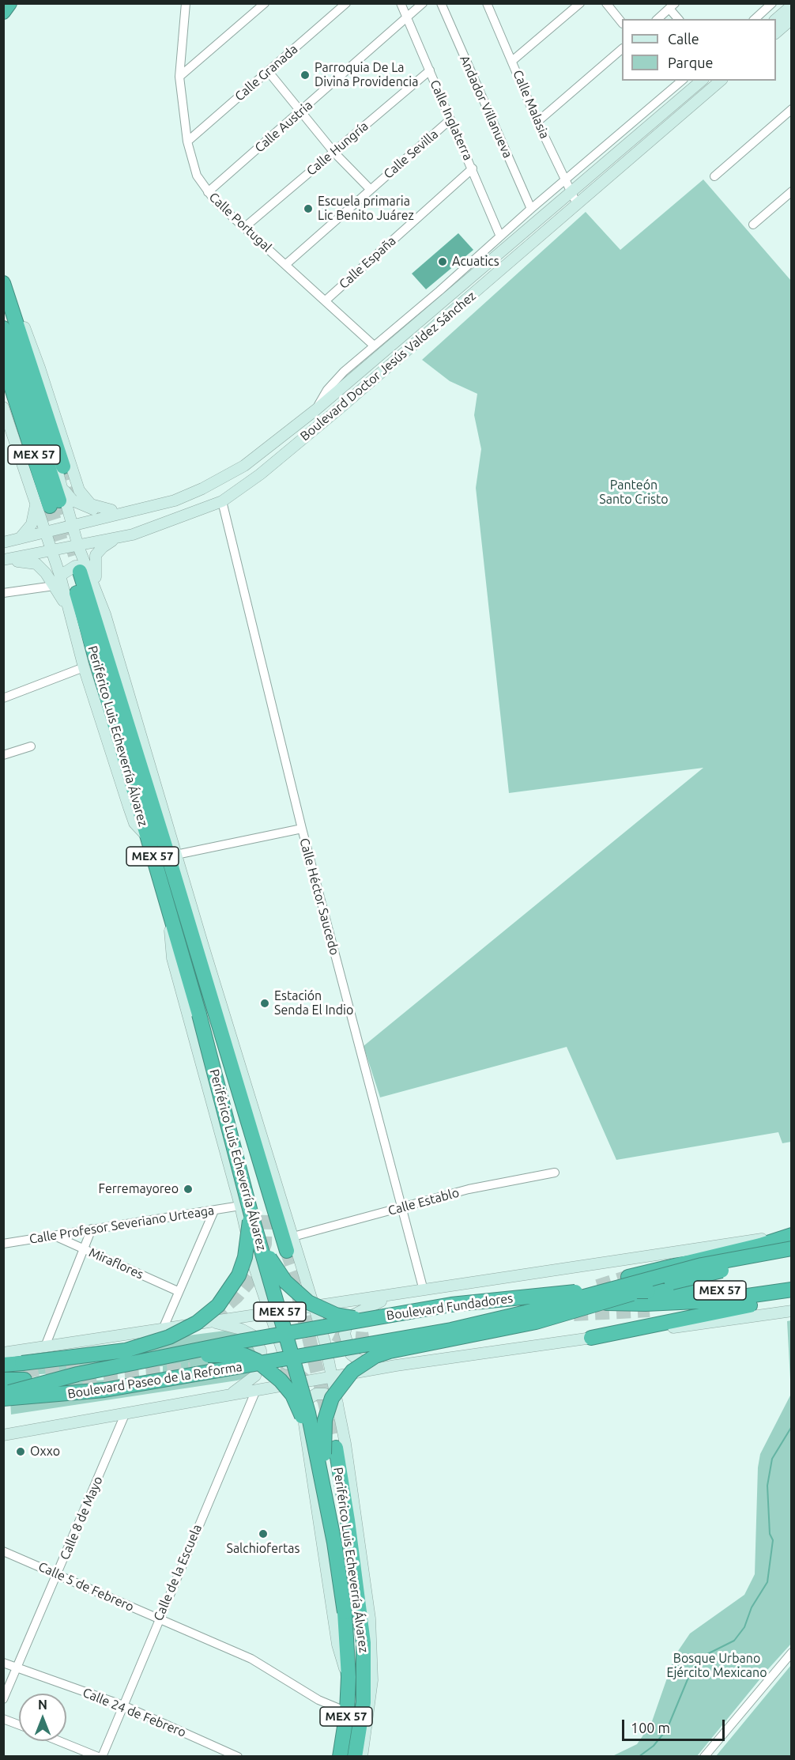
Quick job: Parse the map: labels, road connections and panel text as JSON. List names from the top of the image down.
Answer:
{
  "streets": {
    "highway": [
      "MEX 57",
      "Periférico Luis Echeverría Álvarez",
      "Boulevard Fundadores",
      "Boulevard Paseo de la Reforma"
    ],
    "main road": ["Boulevard Doctor Jesús Valdez Sánchez"],
    "street": [
      "Calle Granada",
      "Calle Malasia",
      "Andador Villanueva",
      "Calle Inglaterra",
      "Calle Austria",
      "Calle Hungría",
      "Calle Sevilla",
      "Calle Portugal",
      "Calle España",
      "Calle Héctor Saucedo",
      "Calle Establo",
      "Calle Profesor Severiano Urteaga",
      "Miraflores",
      "Calle 8 de Mayo",
      "Calle de la Escuela",
      "Calle 5 de Febrero",
      "Calle 24 de Febrero"
    ]
  },
  "crossings": [
    ["Calle Granada", "Calle Portugal"],
    ["Calle Malasia", "Boulevard Doctor Jesús Valdez Sánchez"],
    ["Andador Villanueva", "Boulevard Doctor Jesús Valdez Sánchez"],
    ["Calle Inglaterra", "Calle Austria"],
    ["Calle Inglaterra", "Calle Hungría"],
    ["Calle Inglaterra", "Calle Sevilla"],
    ["Calle Inglaterra", "Calle España"],
    ["Calle Inglaterra", "Boulevard Doctor Jesús Valdez Sánchez"],
    ["Calle Austria", "Calle Portugal"],
    ["Calle Hungría", "Calle Portugal"],
    ["Calle Sevilla", "Calle Portugal"],
    ["Calle Portugal", "Calle España"],
    ["Calle Portugal", "Boulevard Doctor Jesús Valdez Sánchez"],
    ["Boulevard Doctor Jesús Valdez Sánchez", "Calle Héctor Saucedo"],
    ["Periférico Luis Echeverría Álvarez", "Calle Profesor Severiano Urteaga"],
    ["Periférico Luis Echeverría Álvarez", "Calle 5 de Febrero"],
    ["Calle Héctor Saucedo", "Calle Establo"],
    ["Calle Profesor Severiano Urteaga", "Miraflores"],
    ["Boulevard Fundadores", "Boulevard Paseo de la Reforma"],
    ["Calle 8 de Mayo", "Calle 5 de Febrero"],
    ["Calle 8 de Mayo", "Calle 24 de Febrero"],
    ["Calle de la Escuela", "Calle 5 de Febrero"],
    ["Calle de la Escuela", "Calle 24 de Febrero"]
  ],
  "parks": ["Panteón Santo Cristo", "Bosque Urbano Ejército Mexicano"],
  "places": [
    "Parroquia De La Divina Providencia",
    "Escuela primaria Lic Benito Juárez",
    "Acuatics",
    "Estación Senda El Indio",
    "Ferremayoreo",
    "Oxxo",
    "Salchiofertas"
  ],
  "legend": ["Calle", "Parque"],
  "scale_bar": "100 m",
  "north": "top"
}
